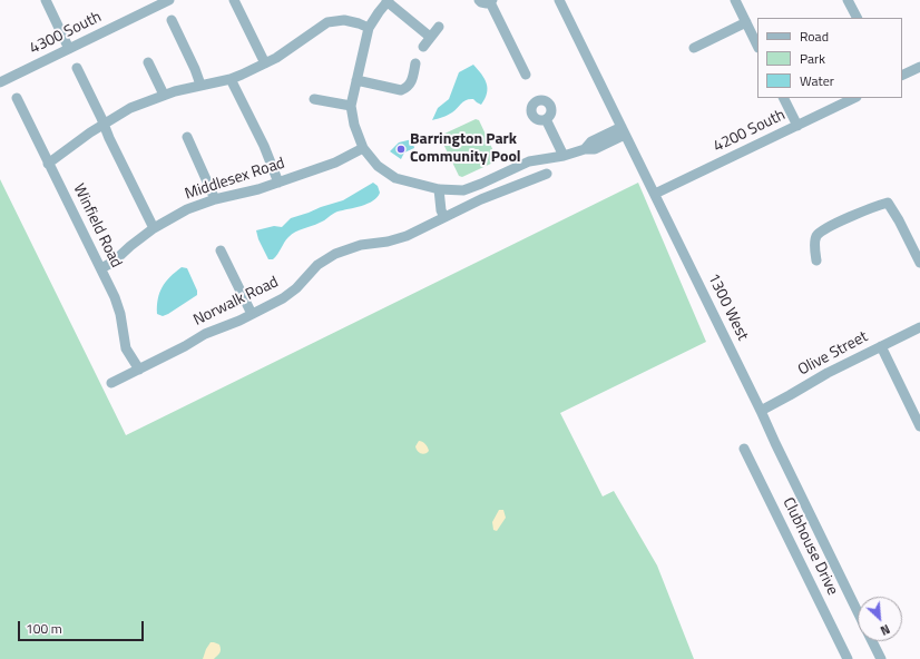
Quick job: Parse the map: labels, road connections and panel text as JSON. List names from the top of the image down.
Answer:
{
  "streets": {
    "street": [
      "4300 South",
      "4200 South",
      "Middlesex Road",
      "Winfield Road",
      "Norwalk Road",
      "1300 West",
      "Olive Street",
      "Clubhouse Drive"
    ]
  },
  "crossings": [
    ["4200 South", "1300 West"],
    ["Middlesex Road", "Winfield Road"],
    ["Winfield Road", "Norwalk Road"],
    ["1300 West", "Olive Street"]
  ],
  "places": ["Barrington Park Community Pool"],
  "legend": ["Road", "Park", "Water"],
  "scale_bar": "100 m",
  "north": "bottom right"
}
